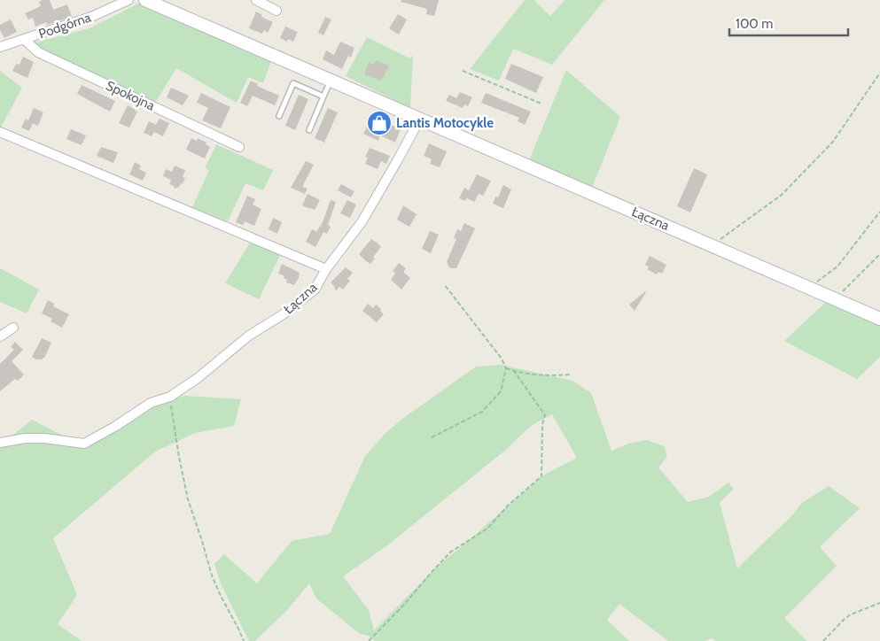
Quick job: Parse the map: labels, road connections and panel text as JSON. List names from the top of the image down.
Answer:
{
  "streets": {
    "street": ["Podgórna", "Spokojna", "Łączna"]
  },
  "crossings": [
    ["Podgórna", "Spokojna"]
  ],
  "places": {
    "shop": ["Lantis Motocykle"]
  },
  "scale_bar": "100 m"
}
